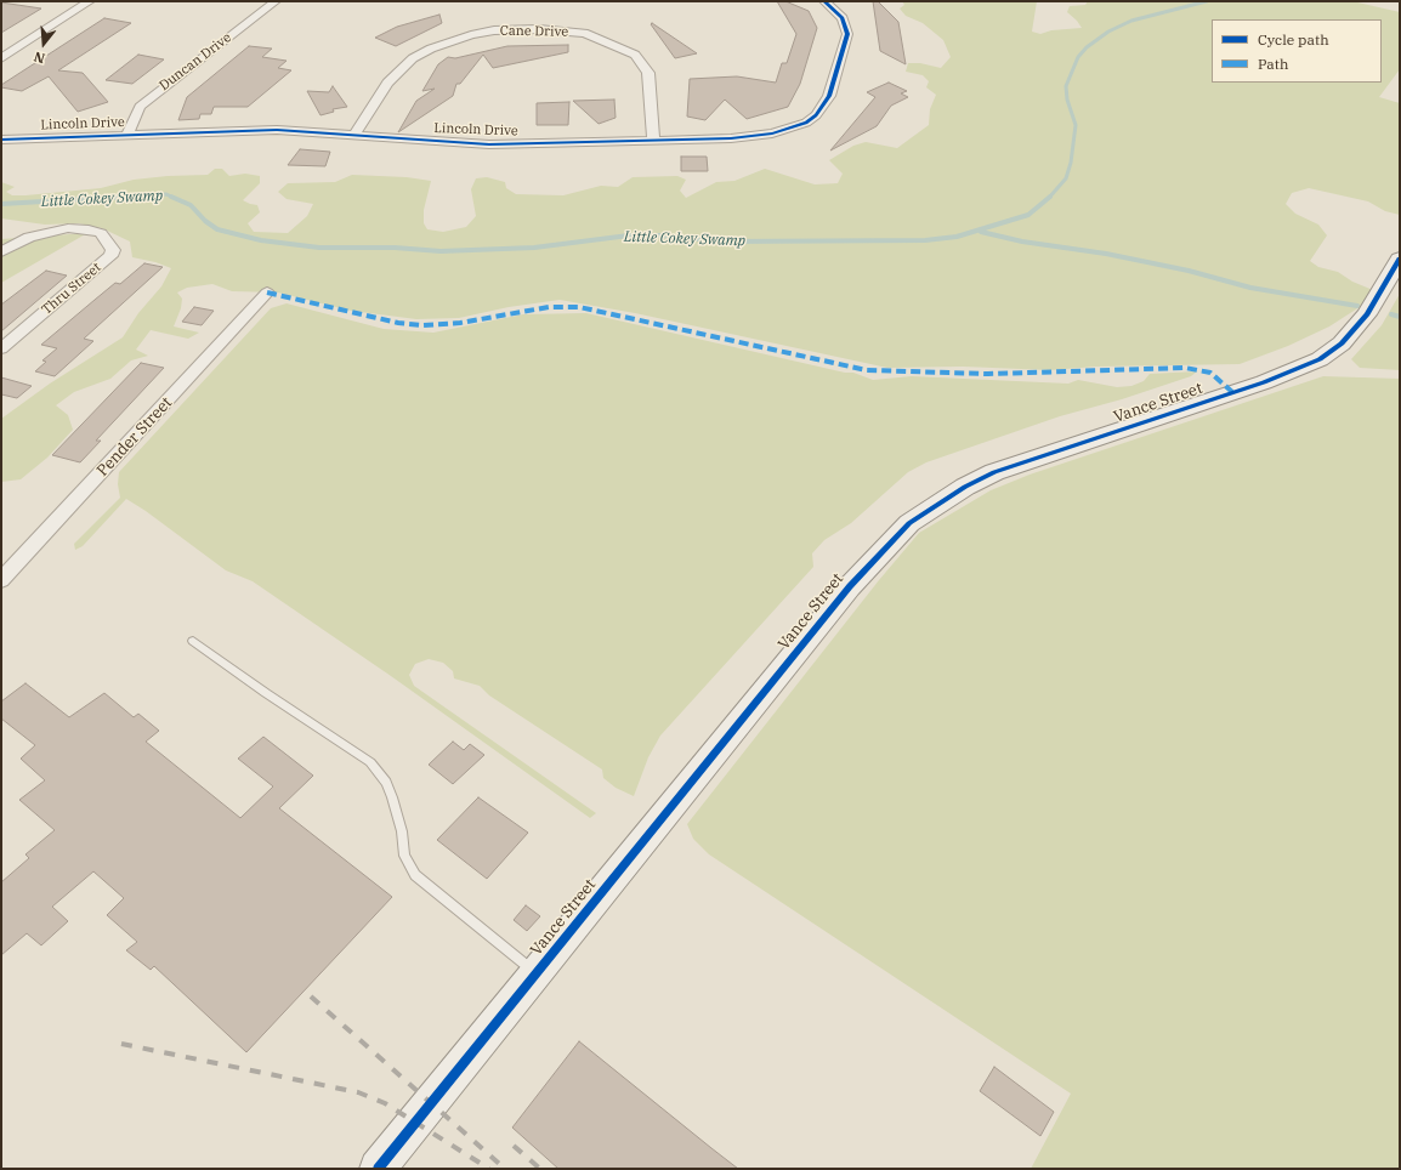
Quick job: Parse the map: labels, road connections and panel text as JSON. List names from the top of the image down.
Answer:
{
  "streets": {
    "street": [
      "Cane Drive",
      "Duncan Drive",
      "Lincoln Drive",
      "Thru Street",
      "Vance Street",
      "Pender Street"
    ]
  },
  "crossings": [
    ["Cane Drive", "Lincoln Drive"],
    ["Duncan Drive", "Lincoln Drive"]
  ],
  "water": ["Little Cokey Swamp"],
  "legend": ["Cycle path", "Path"],
  "north": "bottom"
}
